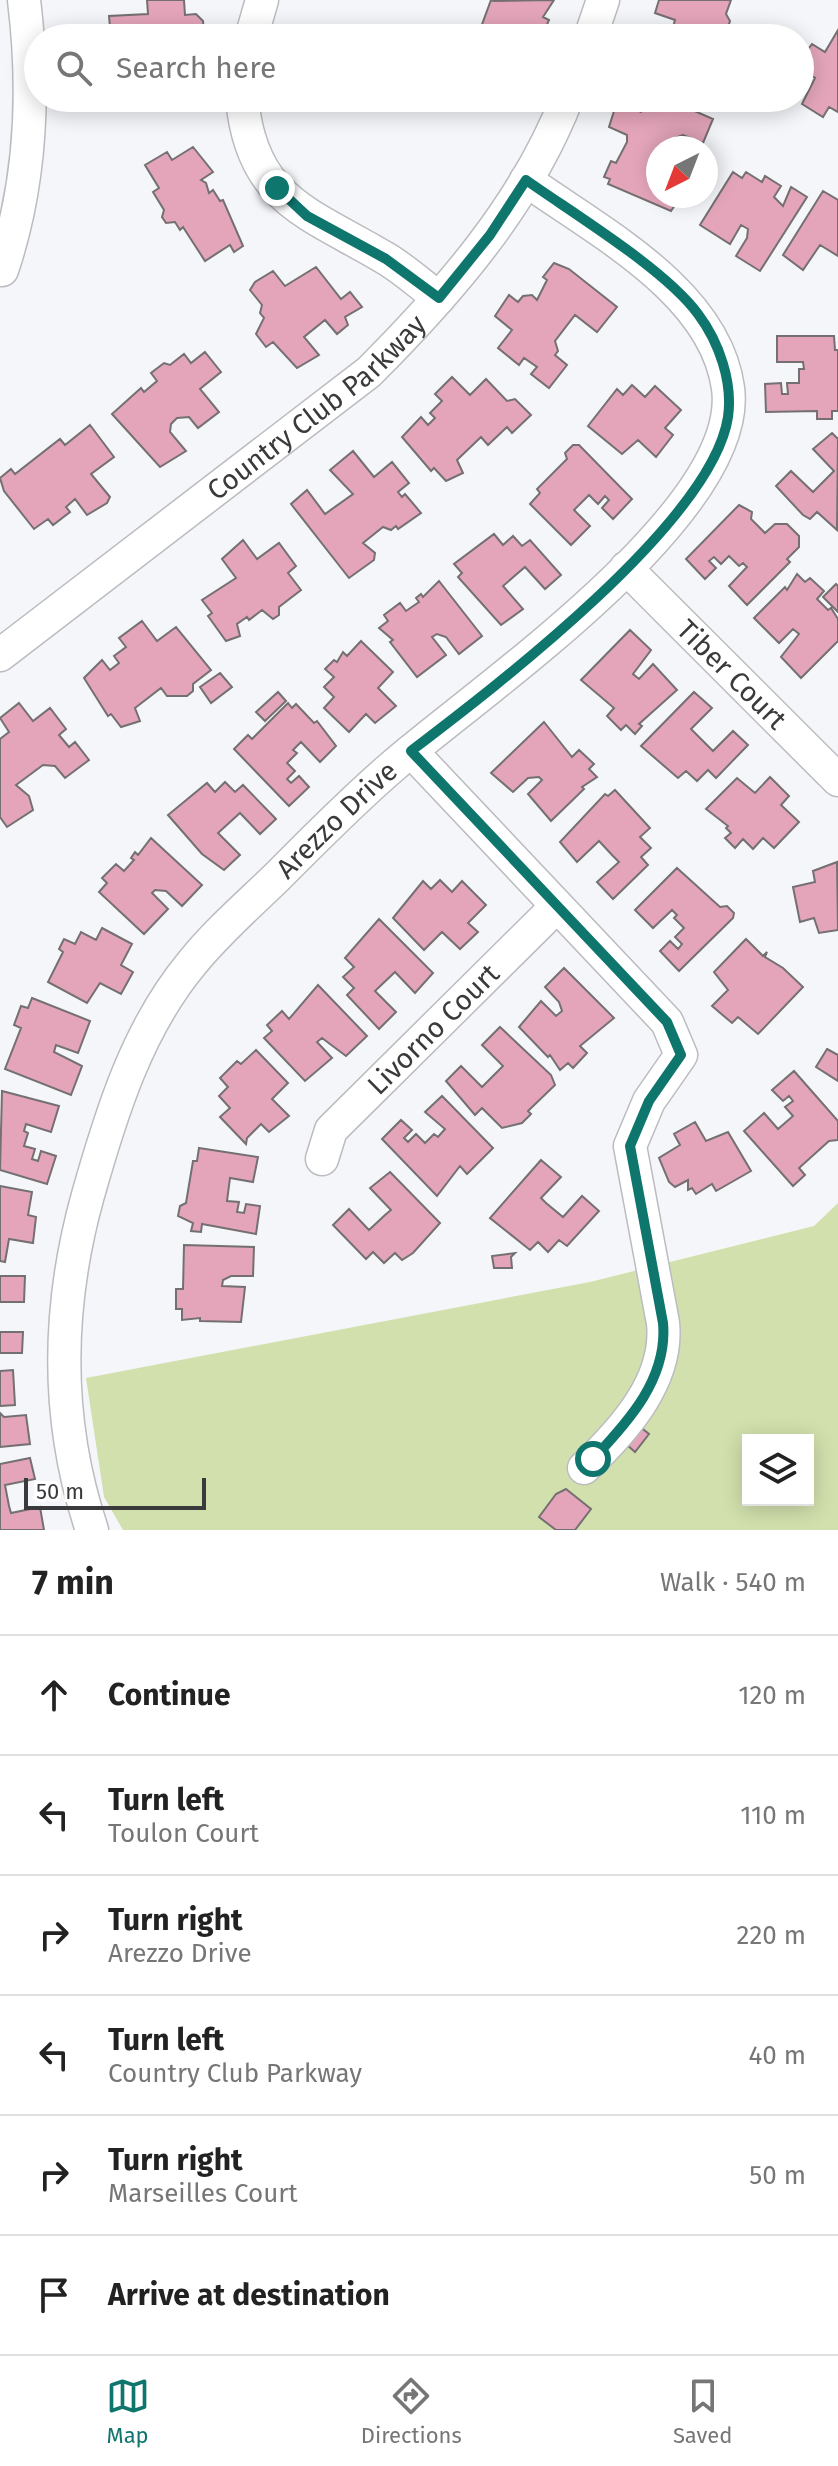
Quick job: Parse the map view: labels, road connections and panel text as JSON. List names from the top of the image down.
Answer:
{
  "streets": {
    "street": [
      "Country Club Parkway",
      "Tiber Court",
      "Arezzo Drive",
      "Livorno Court"
    ]
  },
  "crossings": [
    ["Country Club Parkway", "Arezzo Drive"],
    ["Tiber Court", "Arezzo Drive"]
  ],
  "scale_bar": "50 m",
  "north": "bottom left",
  "page": {
    "search": "Search here",
    "scale": "50 m",
    "heading": ["7 min", "Walk · 540 m"],
    "list": [
      ["Continue", "120 m"],
      ["Turn left", "Toulon Court", "110 m"],
      ["Turn right", "Arezzo Drive", "220 m"],
      ["Turn left", "Country Club Parkway", "40 m"],
      ["Turn right", "Marseilles Court", "50 m"],
      "Arrive at destination"
    ],
    "nav": ["Map", "Directions", "Saved"]
  }
}
